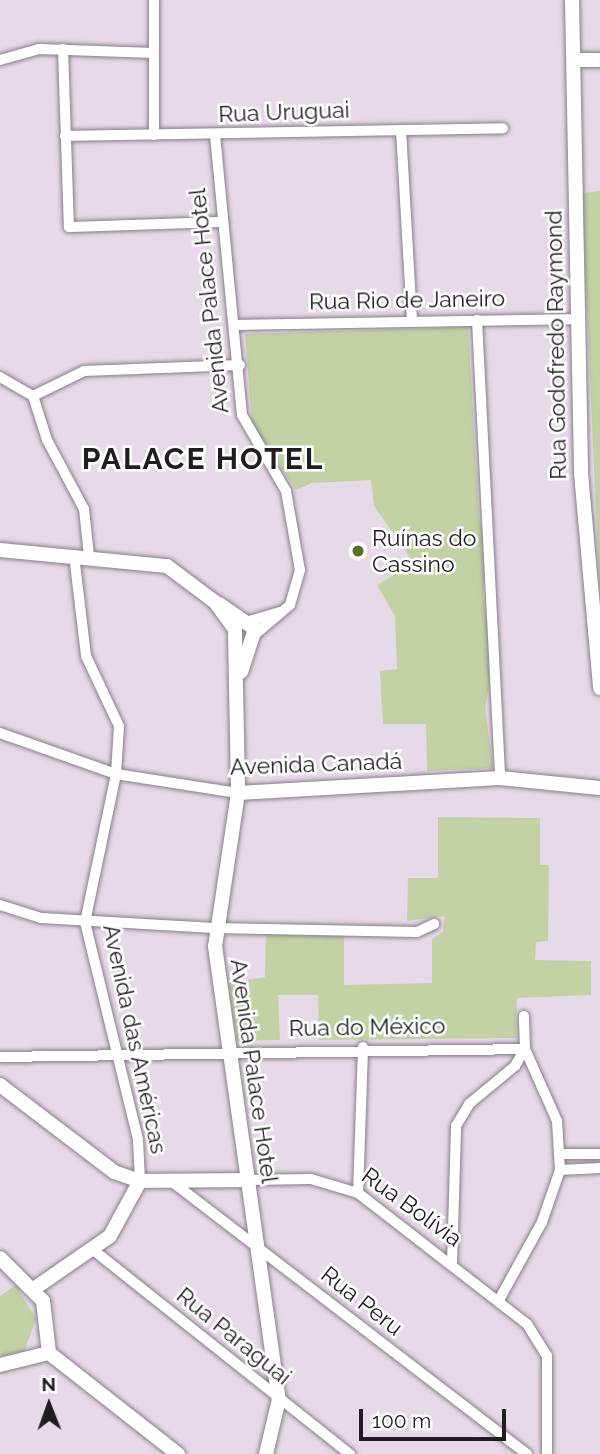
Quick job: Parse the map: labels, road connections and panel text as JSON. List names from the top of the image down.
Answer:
{
  "streets": {
    "street": [
      "Rua Uruguai",
      "Rua Rio de Janeiro",
      "Avenida Palace Hotel",
      "Rua Godofredo Raymond",
      "Avenida Canadá",
      "Rua do México",
      "Avenida das Américas",
      "Rua Bolívia",
      "Rua Peru",
      "Rua Paraguai"
    ]
  },
  "crossings": [
    ["Rua Uruguai", "Avenida Palace Hotel"],
    ["Rua Rio de Janeiro", "Avenida Palace Hotel"],
    ["Avenida Palace Hotel", "Avenida Canadá"],
    ["Avenida Palace Hotel", "Rua do México"],
    ["Avenida Palace Hotel", "Rua Bolívia"],
    ["Avenida Palace Hotel", "Rua Peru"],
    ["Avenida Palace Hotel", "Rua Paraguai"],
    ["Avenida Canadá", "Avenida das Américas"],
    ["Rua do México", "Avenida das Américas"],
    ["Avenida das Américas", "Rua Bolívia"],
    ["Avenida das Américas", "Rua Paraguai"],
    ["Rua Bolívia", "Rua Peru"]
  ],
  "districts": ["PALACE HOTEL"],
  "places": ["Ruínas do Cassino"],
  "scale_bar": "100 m",
  "north": "top"
}
